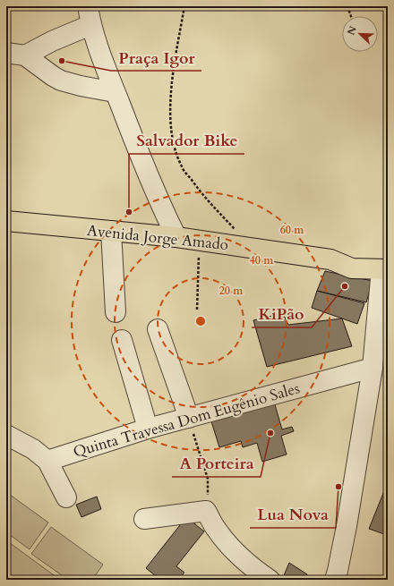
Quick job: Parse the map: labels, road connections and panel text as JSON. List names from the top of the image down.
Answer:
{
  "streets": {
    "main road": ["Avenida Jorge Amado"],
    "street": ["Quinta Travessa Dom Eugênio Sales"]
  },
  "places": [
    "Praça Igor",
    "Salvador Bike",
    "KiPão",
    "A Porteira",
    "Lua Nova"
  ],
  "north": "top left",
  "rings": ["60 m", "40 m", "20 m"]
}
